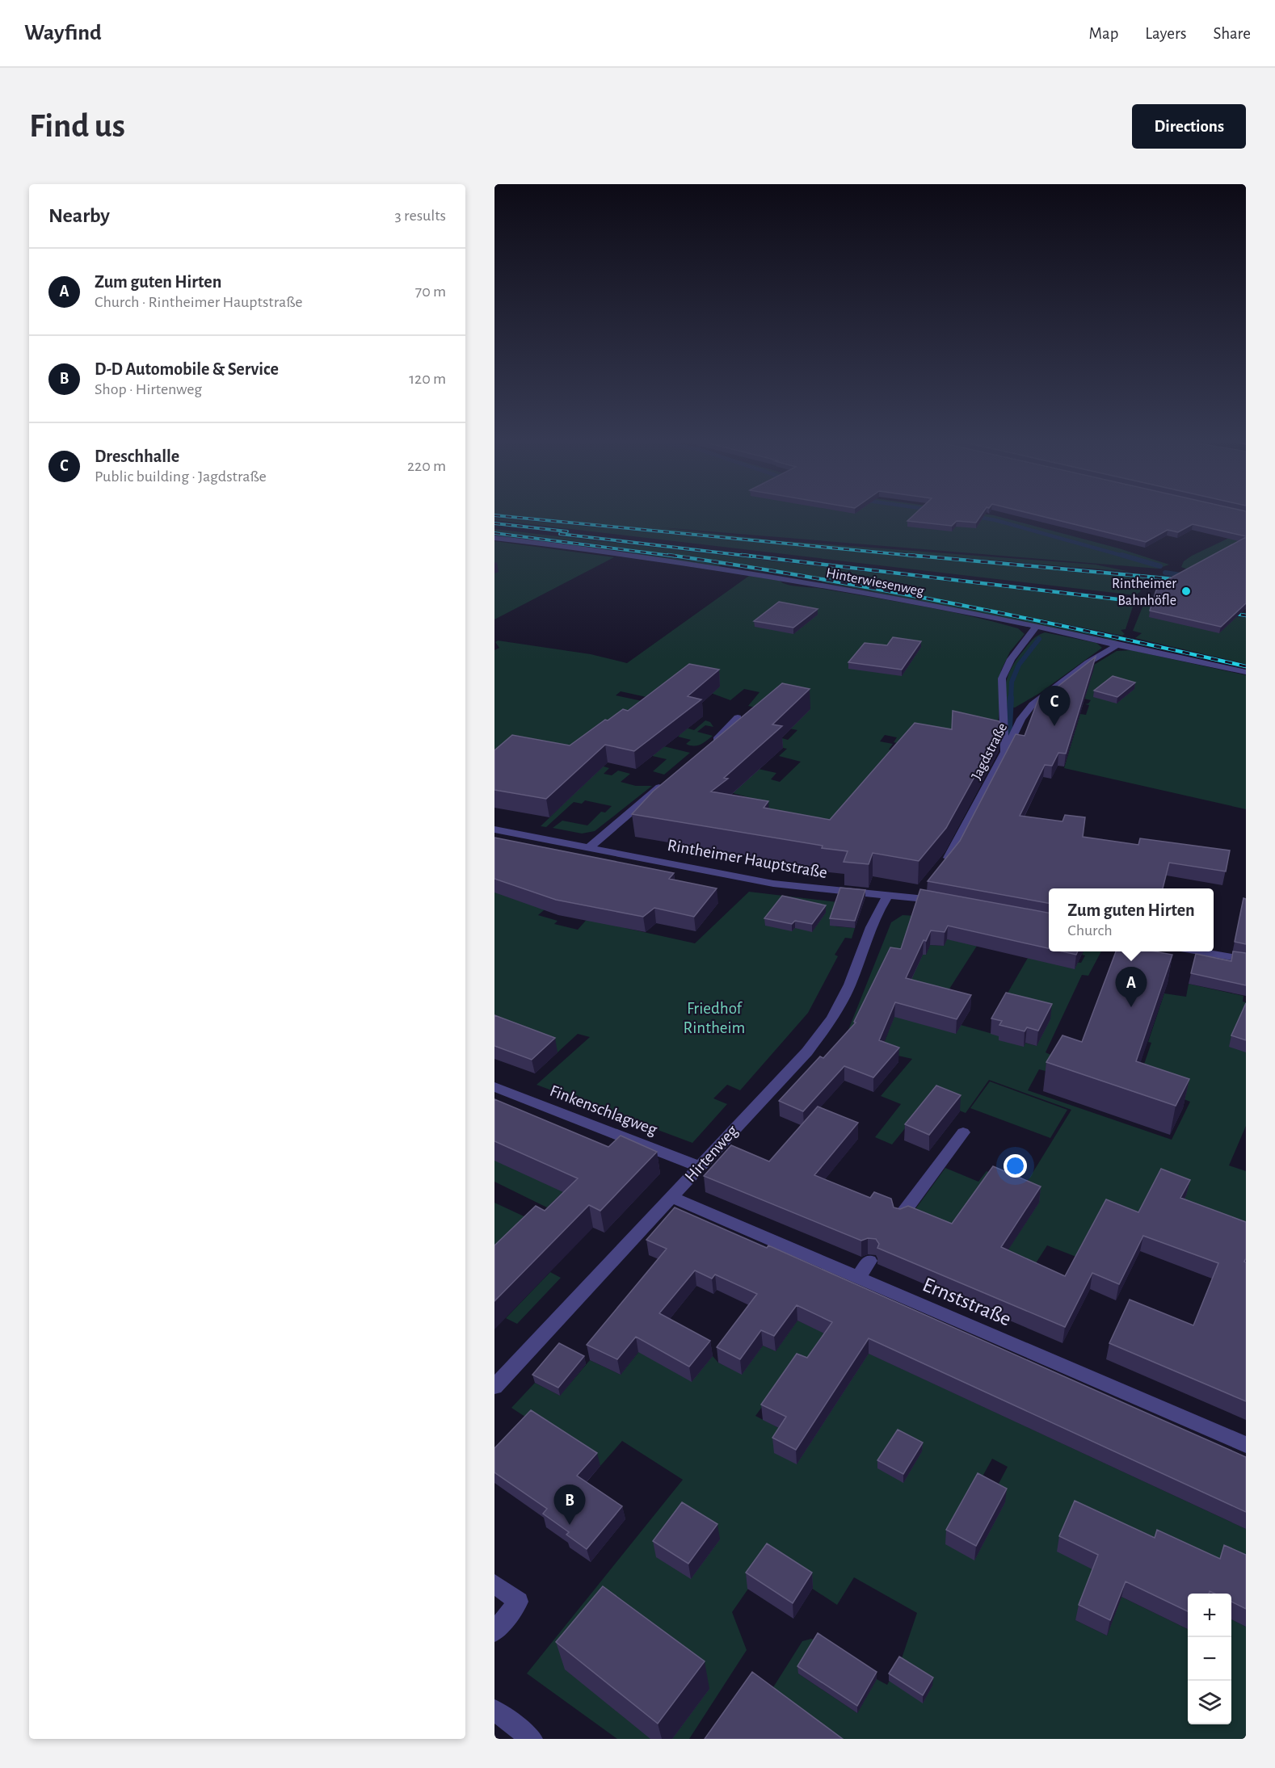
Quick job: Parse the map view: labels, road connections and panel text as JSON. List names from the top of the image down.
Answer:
{
  "streets": {
    "street": [
      "Hinterwiesenweg",
      "Jagdstraße",
      "Rintheimer Hauptstraße",
      "Finkenschlagweg",
      "Hirtenweg",
      "Ernststraße"
    ]
  },
  "crossings": [
    ["Hinterwiesenweg", "Jagdstraße"],
    ["Rintheimer Hauptstraße", "Hirtenweg"],
    ["Finkenschlagweg", "Hirtenweg"],
    ["Hirtenweg", "Ernststraße"]
  ],
  "parks": ["Friedhof Rintheim"],
  "places": ["Rintheimer Bahnhöfle"],
  "page": {
    "header": "Wayfind",
    "nav": ["Map", "Layers", "Share"],
    "buttons": "Directions",
    "title": "Find us",
    "heading": ["Nearby", "3 results"],
    "list": [
      {
        "mark": "A",
        "name": "Zum guten Hirten",
        "note": "Church · Rintheimer Hauptstraße",
        "value": "70 m"
      },
      {
        "mark": "B",
        "name": "D-D Automobile & Service",
        "note": "Shop · Hirtenweg",
        "value": "120 m"
      },
      {
        "mark": "C",
        "name": "Dreschhalle",
        "note": "Public building · Jagdstraße",
        "value": "220 m"
      }
    ],
    "pins": ["C", "A", "B"],
    "popup": ["Zum guten Hirten", "Church"],
    "map_buttons": ["+", "−"]
  }
}
